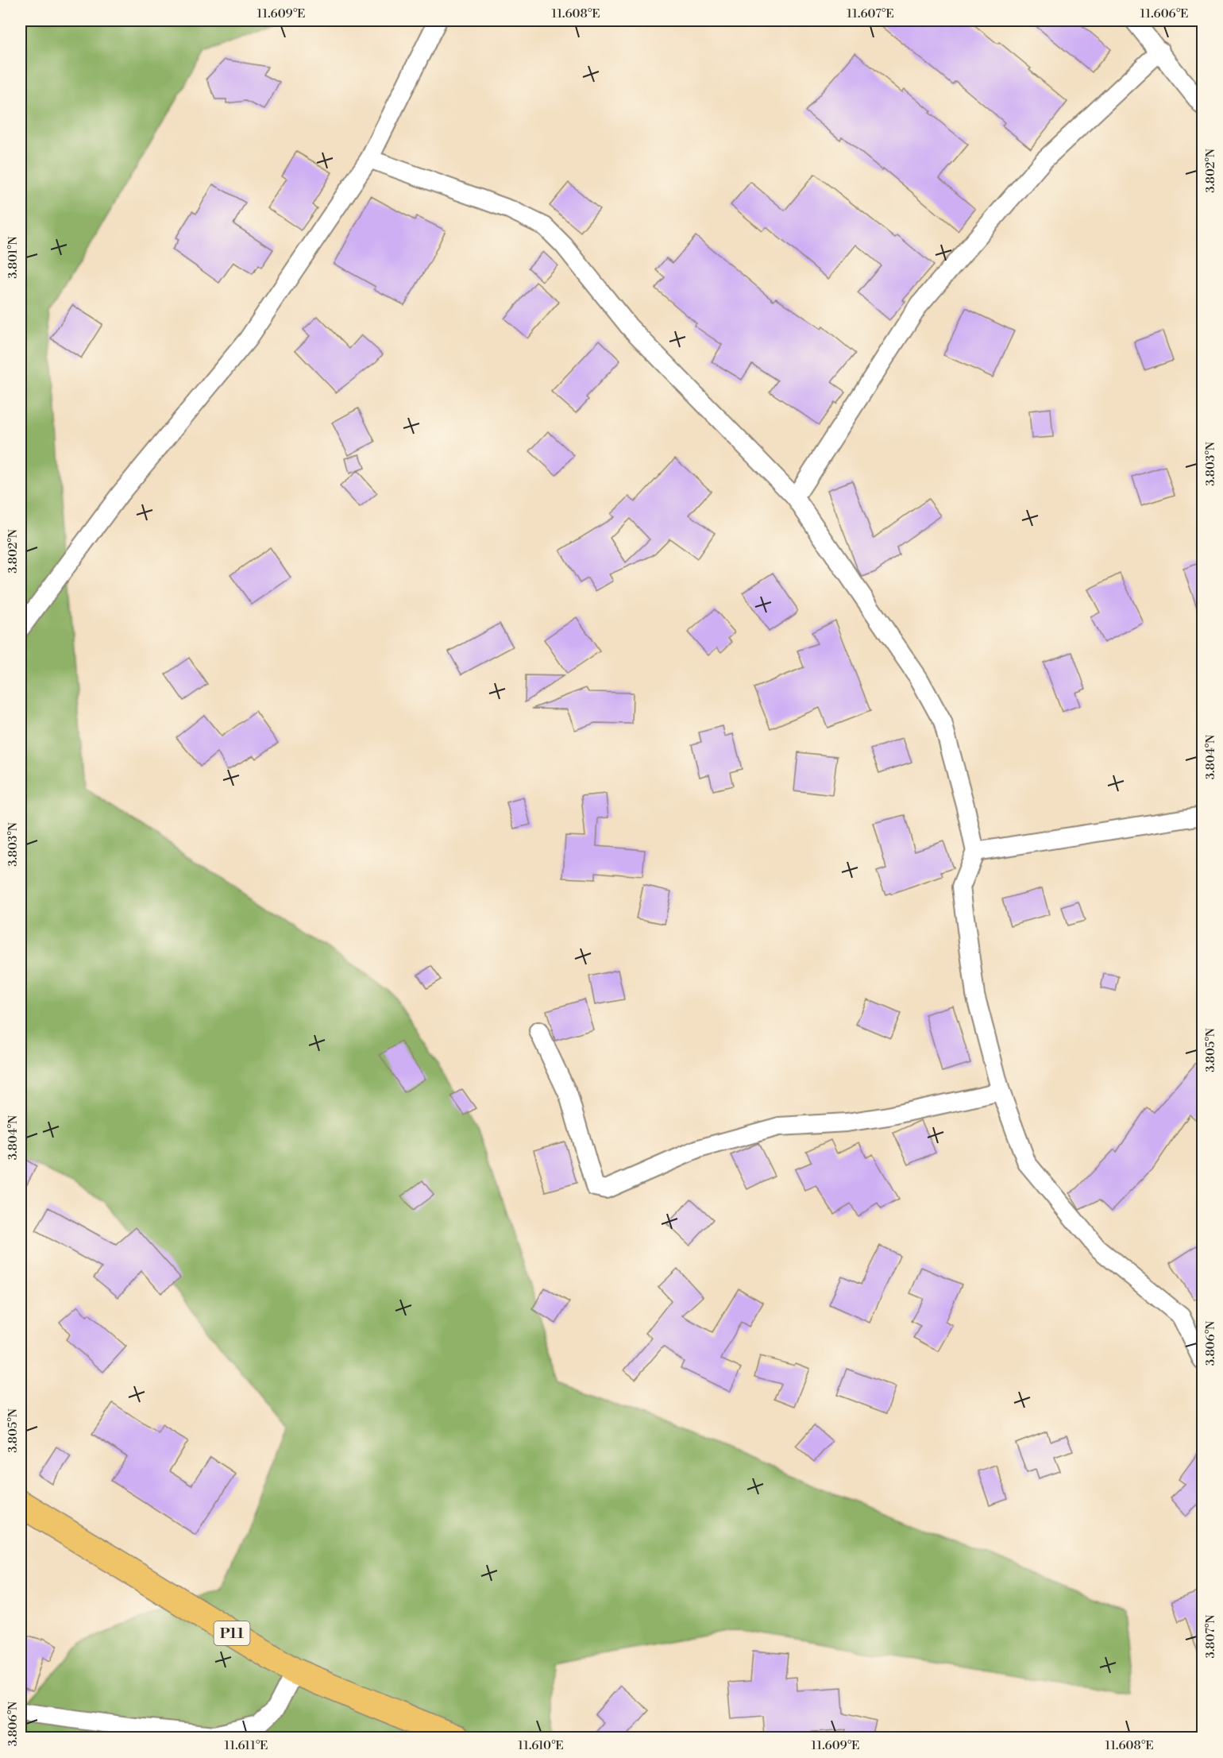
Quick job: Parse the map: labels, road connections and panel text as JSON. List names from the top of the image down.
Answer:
{
  "streets": {
    "main road": ["P11"]
  },
  "coordinates": [
    "11.609°E",
    "11.608°E",
    "11.607°E",
    "11.606°E",
    "3.802°N",
    "3.801°N",
    "3.803°N",
    "3.804°N",
    "3.805°N",
    "3.806°N",
    "3.807°N",
    "11.611°E",
    "11.610°E"
  ]
}
